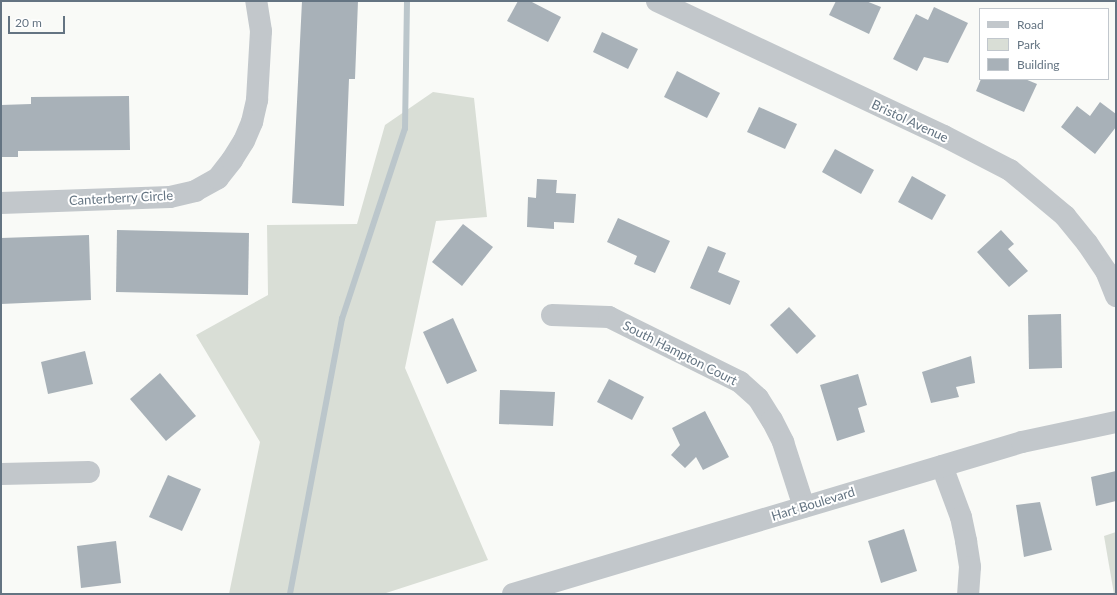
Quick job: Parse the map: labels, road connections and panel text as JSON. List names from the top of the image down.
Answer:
{
  "streets": {
    "street": [
      "Bristol Avenue",
      "Canterberry Circle",
      "South Hampton Court",
      "Hart Boulevard"
    ]
  },
  "crossings": [
    ["South Hampton Court", "Hart Boulevard"]
  ],
  "legend": ["Road", "Park", "Building"],
  "scale_bar": "20 m"
}
